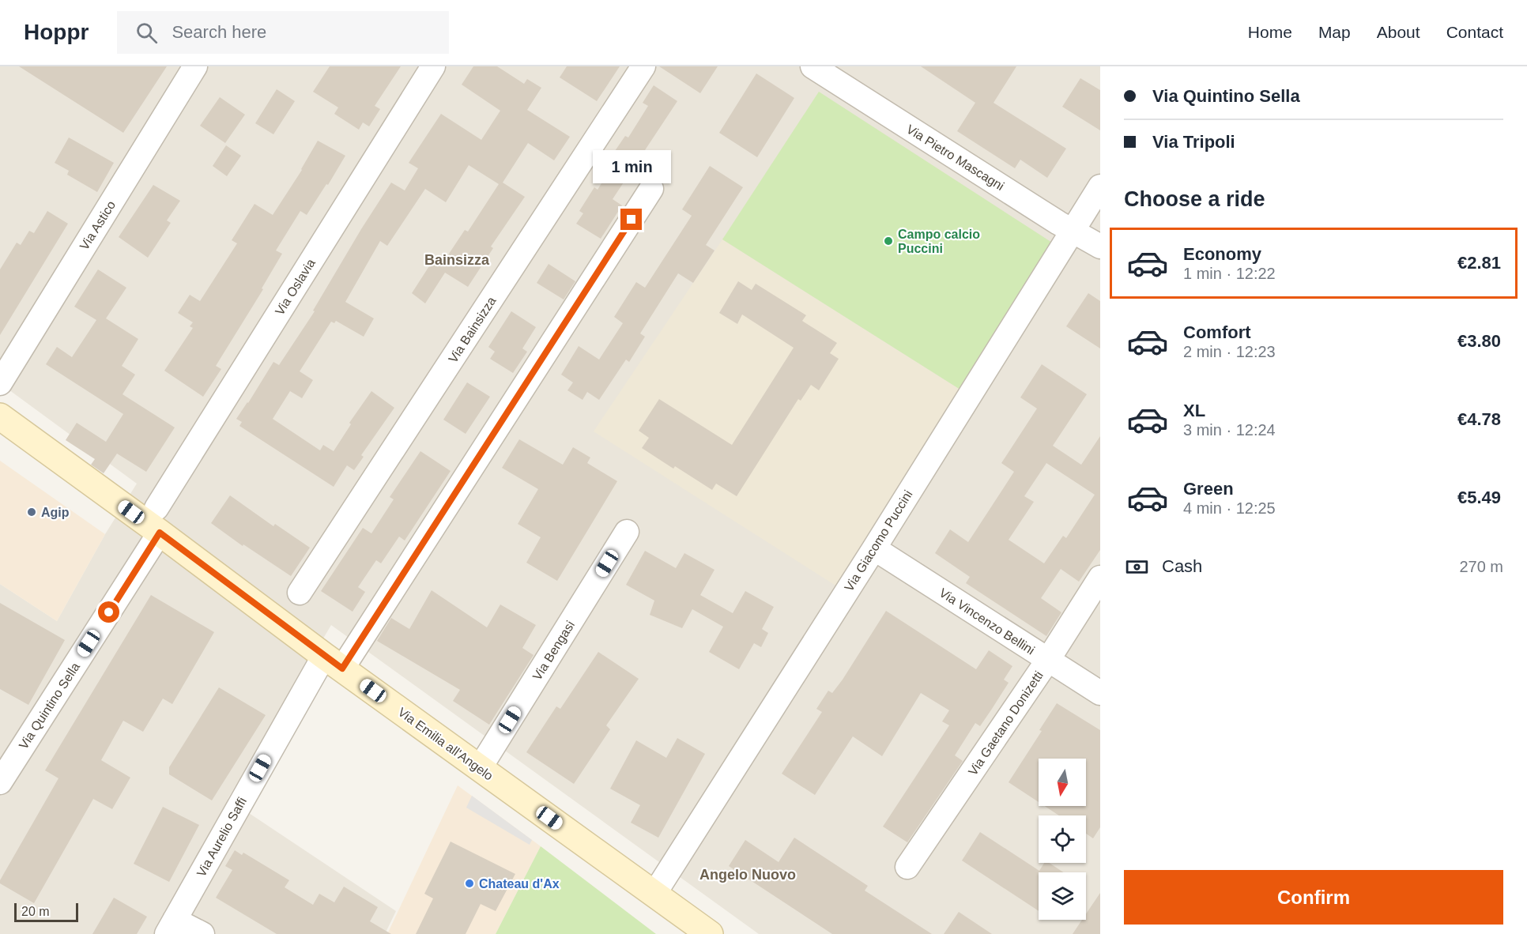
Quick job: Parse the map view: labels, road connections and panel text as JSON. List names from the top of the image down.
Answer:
{
  "streets": {
    "main road": ["Via Emilia all'Angelo"],
    "street": [
      "Via Pietro Mascagni",
      "Via Astico",
      "Via Oslavia",
      "Via Bainsizza",
      "Via Giacomo Puccini",
      "Via Vincenzo Bellini",
      "Via Bengasi",
      "Via Quintino Sella",
      "Via Gaetano Donizetti",
      "Via Aurelio Saffi"
    ]
  },
  "crossings": [
    ["Via Pietro Mascagni", "Via Giacomo Puccini"],
    ["Via Oslavia", "Via Quintino Sella"],
    ["Via Oslavia", "Via Emilia all'Angelo"],
    ["Via Giacomo Puccini", "Via Vincenzo Bellini"],
    ["Via Giacomo Puccini", "Via Emilia all'Angelo"],
    ["Via Vincenzo Bellini", "Via Gaetano Donizetti"],
    ["Via Bengasi", "Via Emilia all'Angelo"],
    ["Via Quintino Sella", "Via Emilia all'Angelo"],
    ["Via Emilia all'Angelo", "Via Aurelio Saffi"]
  ],
  "districts": ["Bainsizza", "Angelo Nuovo"],
  "places": ["Campo calcio Puccini", "Agip", "Chateau d'Ax"],
  "scale_bar": "20 m",
  "north": "bottom",
  "page": {
    "header": "Hoppr",
    "search": "Search here",
    "nav": [
      "Home",
      "Map",
      "About",
      "Contact"
    ],
    "banner": ["Via Quintino Sella", "Via Tripoli"],
    "bubble": "1 min",
    "heading": "Choose a ride",
    "list": [
      {
        "name": "Economy",
        "note": "1 min · 12:22",
        "value": "€2.81"
      },
      {
        "name": "Comfort",
        "note": "2 min · 12:23",
        "value": "€3.80"
      },
      {
        "name": "XL",
        "note": "3 min · 12:24",
        "value": "€4.78"
      },
      {
        "name": "Green",
        "note": "4 min · 12:25",
        "value": "€5.49"
      }
    ],
    "pay": ["Cash", "270 m"],
    "buttons": "Confirm",
    "scale": "20 m"
  }
}
